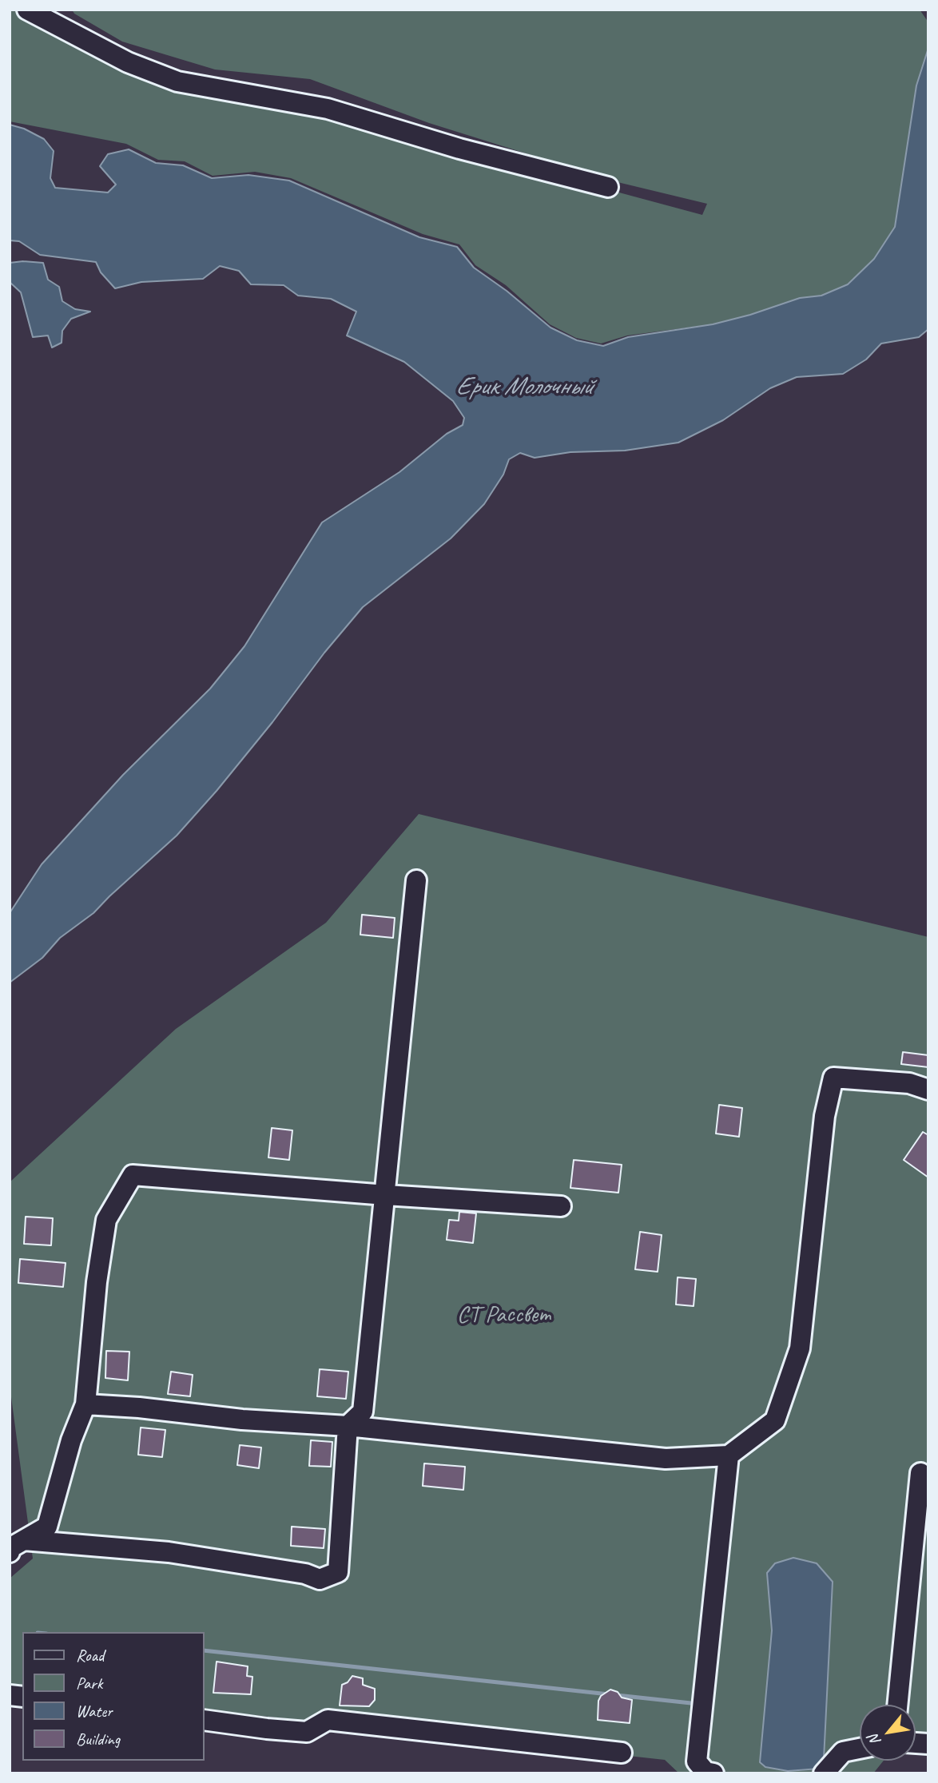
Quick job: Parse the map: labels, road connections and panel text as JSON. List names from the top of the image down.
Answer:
{
  "water": ["Ерик Молочный"],
  "parks": ["СТ Рассвет"],
  "legend": [
    "Road",
    "Park",
    "Water",
    "Building"
  ],
  "north": "bottom left"
}
